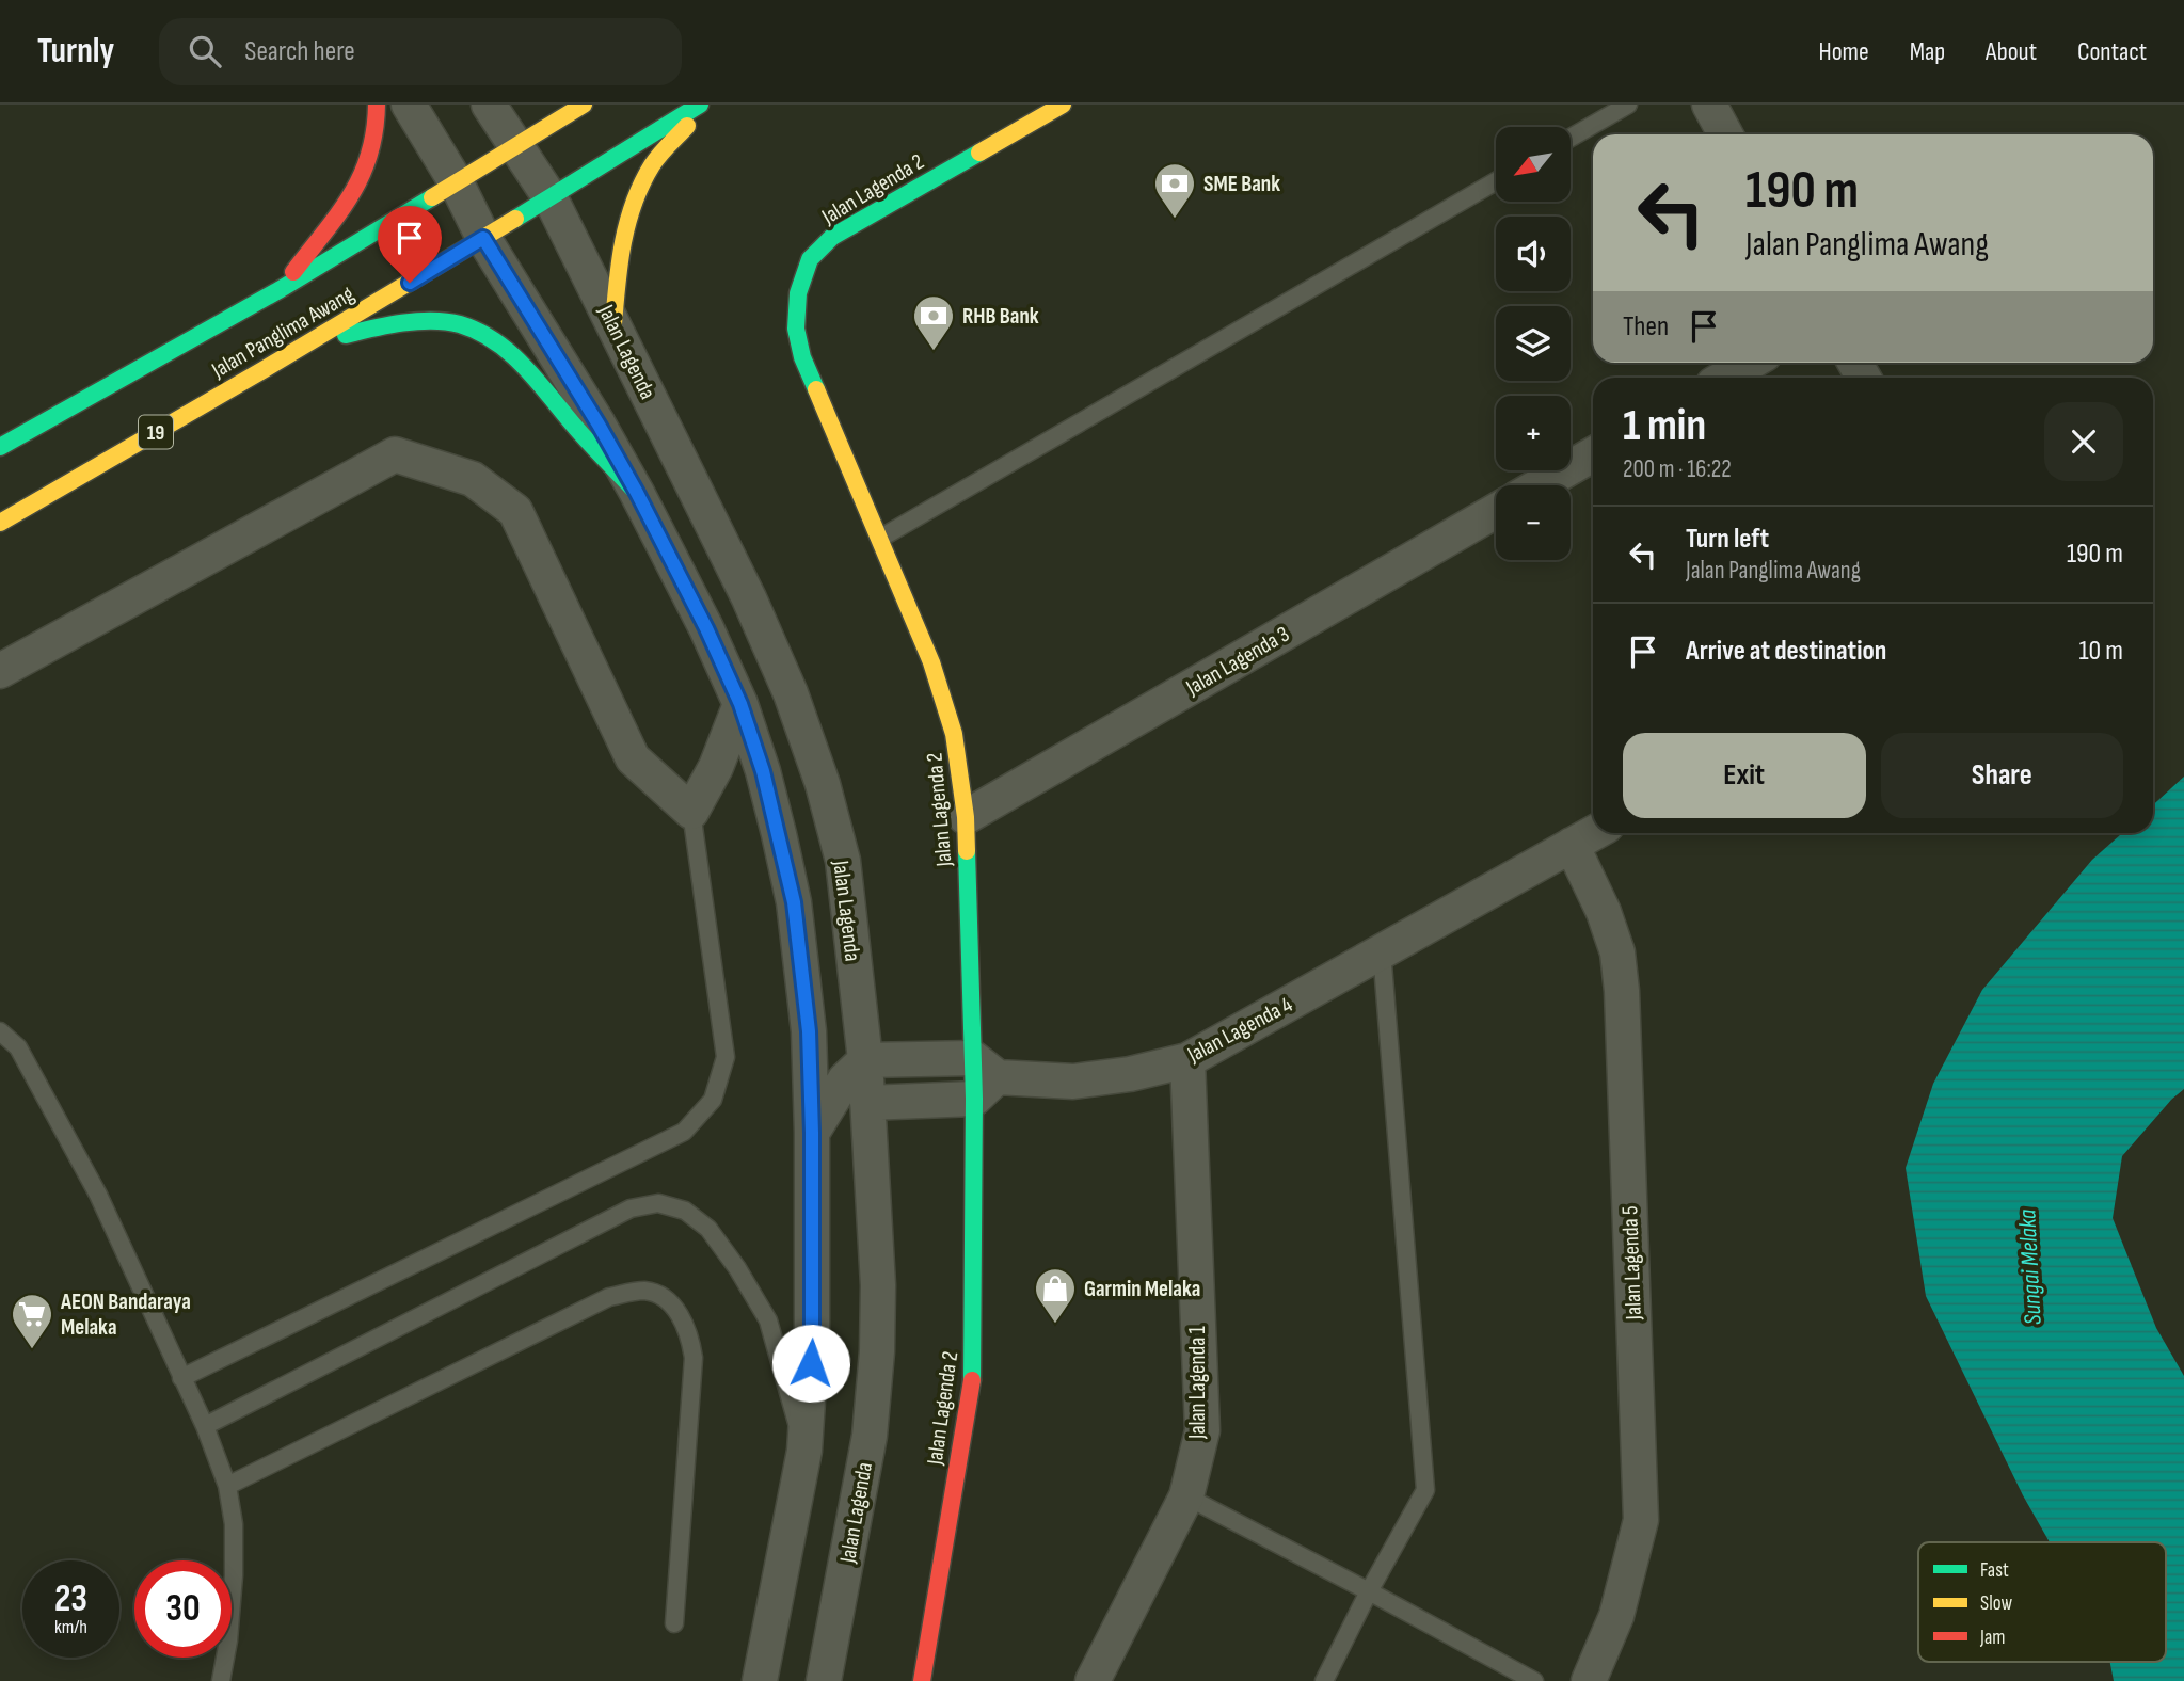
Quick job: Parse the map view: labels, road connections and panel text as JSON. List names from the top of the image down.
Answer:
{
  "streets": {
    "main road": ["Jalan Lagenda 2", "Jalan Panglima Awang", "19"],
    "street": [
      "Jalan Lagenda",
      "Jalan Lagenda 3",
      "Jalan Lagenda 4",
      "Jalan Lagenda 5",
      "Jalan Lagenda 1"
    ]
  },
  "crossings": [
    ["Jalan Lagenda 2", "Jalan Lagenda 3"],
    ["Jalan Lagenda 2", "Jalan Lagenda 4"],
    ["Jalan Panglima Awang", "Jalan Lagenda"],
    ["Jalan Lagenda", "Jalan Lagenda 4"],
    ["Jalan Lagenda 4", "Jalan Lagenda 5"],
    ["Jalan Lagenda 4", "Jalan Lagenda 1"]
  ],
  "water": ["Sungai Melaka"],
  "places": {
    "bank": ["SME Bank", "RHB Bank"],
    "shop": ["Garmin Melaka"],
    "supermarket": ["AEON Bandaraya Melaka"]
  },
  "legend": ["Fast", "Slow", "Jam"],
  "north": "bottom left",
  "page": {
    "header": "Turnly",
    "search": "Search here",
    "nav": [
      "Home",
      "Map",
      "About",
      "Contact"
    ],
    "map_buttons": ["+", "−"],
    "turn": ["190 m", "Jalan Panglima Awang"],
    "then": "Then",
    "heading": ["1 min", "200 m · 16:22"],
    "list": [
      {
        "name": "Turn left",
        "note": "Jalan Panglima Awang",
        "value": "190 m"
      },
      {
        "name": "Arrive at destination",
        "value": "10 m"
      }
    ],
    "buttons": ["Exit", "Share"],
    "speed": "23 km/h",
    "limit": "30"
  }
}
